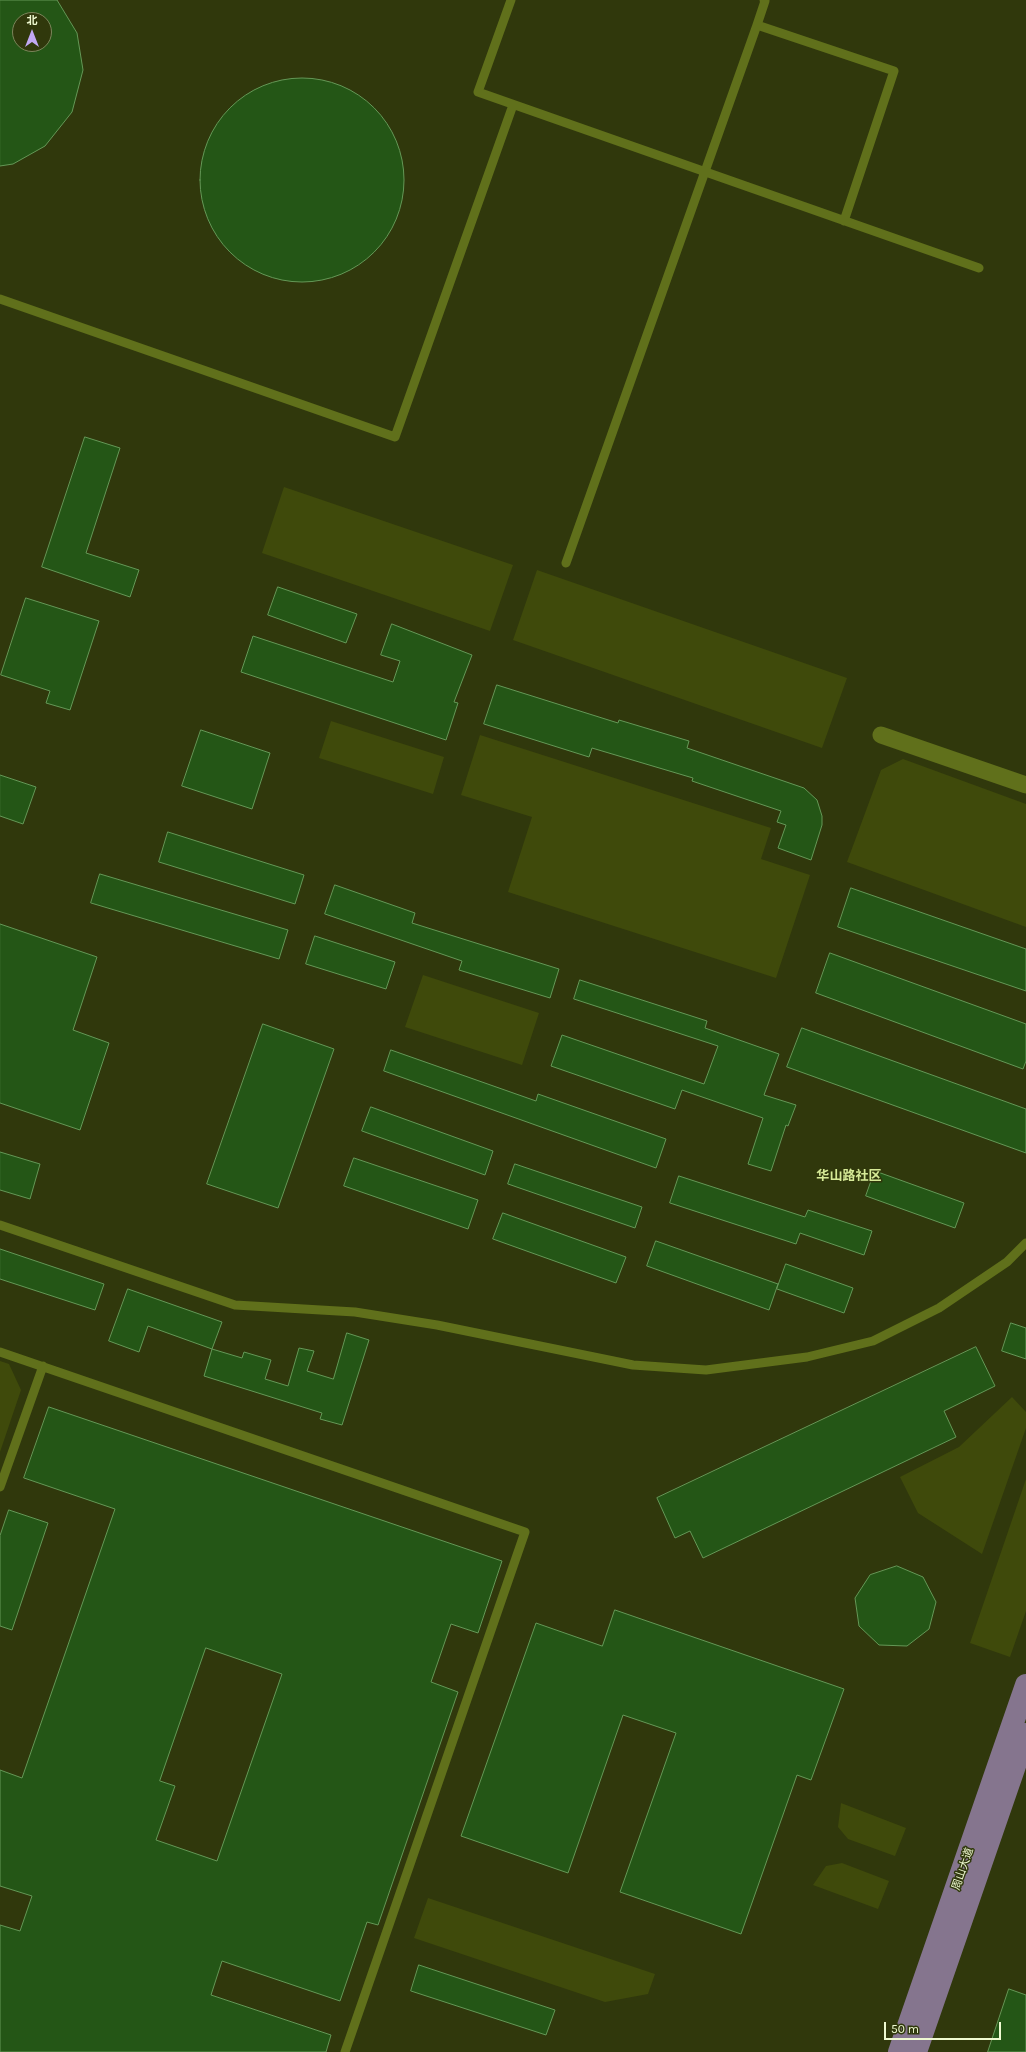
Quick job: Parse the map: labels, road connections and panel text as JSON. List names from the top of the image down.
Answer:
{
  "streets": {
    "main road": ["周山大道"]
  },
  "districts": ["华山路社区"],
  "scale_bar": "50 m",
  "north": "top"
}
